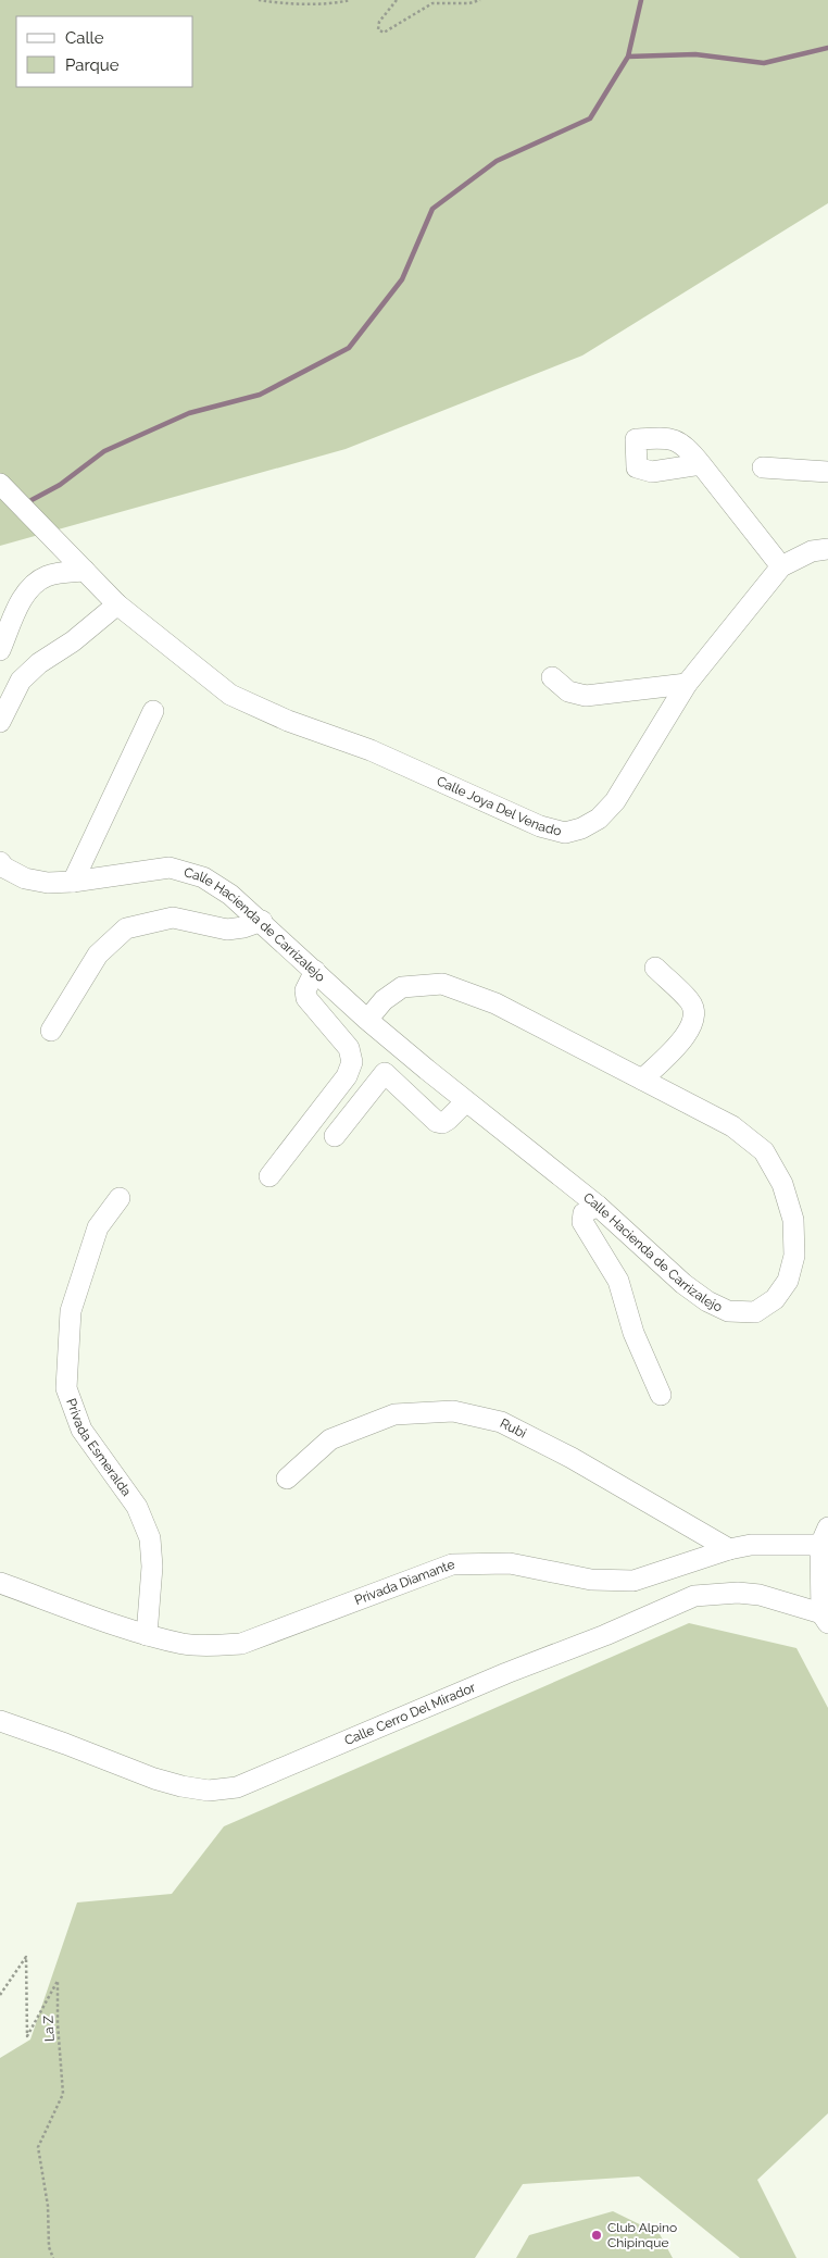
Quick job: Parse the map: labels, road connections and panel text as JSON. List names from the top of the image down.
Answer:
{
  "streets": {
    "street": [
      "Calle Joya Del Venado",
      "Calle Hacienda de Carrizalejo",
      "Rubi",
      "Privada Esmeralda",
      "Privada Diamante",
      "Calle Cerro Del Mirador"
    ],
    "path": ["La Z"]
  },
  "crossings": [
    ["Rubi", "Privada Diamante"],
    ["Privada Esmeralda", "Privada Diamante"]
  ],
  "places": ["Club Alpino Chipinque"],
  "legend": ["Calle", "Parque"]
}
